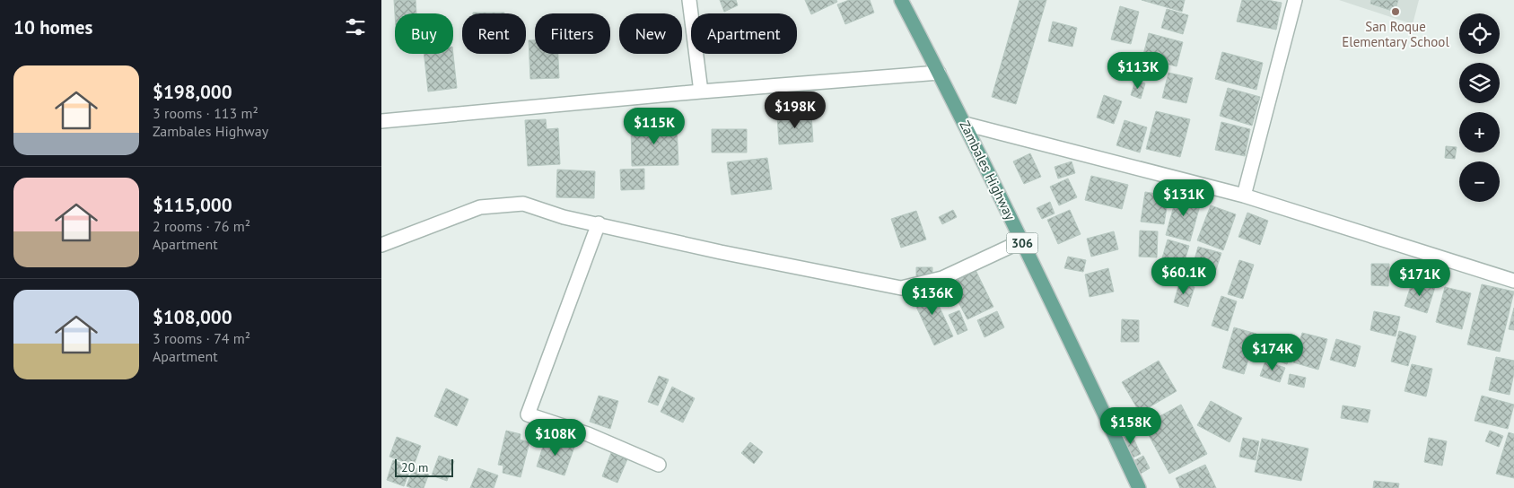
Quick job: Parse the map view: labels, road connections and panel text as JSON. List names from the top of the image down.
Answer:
{
  "streets": {
    "main road": ["Zambales Highway", "306"]
  },
  "places": ["San Roque Elementary School"],
  "scale_bar": "20 m",
  "page": {
    "heading": "10 homes",
    "map_buttons": ["+", "−"],
    "chip": [
      "Buy",
      "Rent",
      "Filters",
      "New",
      "Apartment"
    ],
    "price": [
      "$113K",
      "$198K",
      "$115K",
      "$131K",
      "$60.1K",
      "$171K",
      "$136K",
      "$174K",
      "$158K",
      "$108K"
    ],
    "list": [
      {
        "name": "$198,000",
        "note": "3 rooms · 113 m² · Zambales Highway"
      },
      {
        "name": "$115,000",
        "note": "2 rooms · 76 m² · Apartment"
      },
      {
        "name": "$108,000",
        "note": "3 rooms · 74 m² · Apartment"
      }
    ],
    "scale": "20 m"
  }
}
